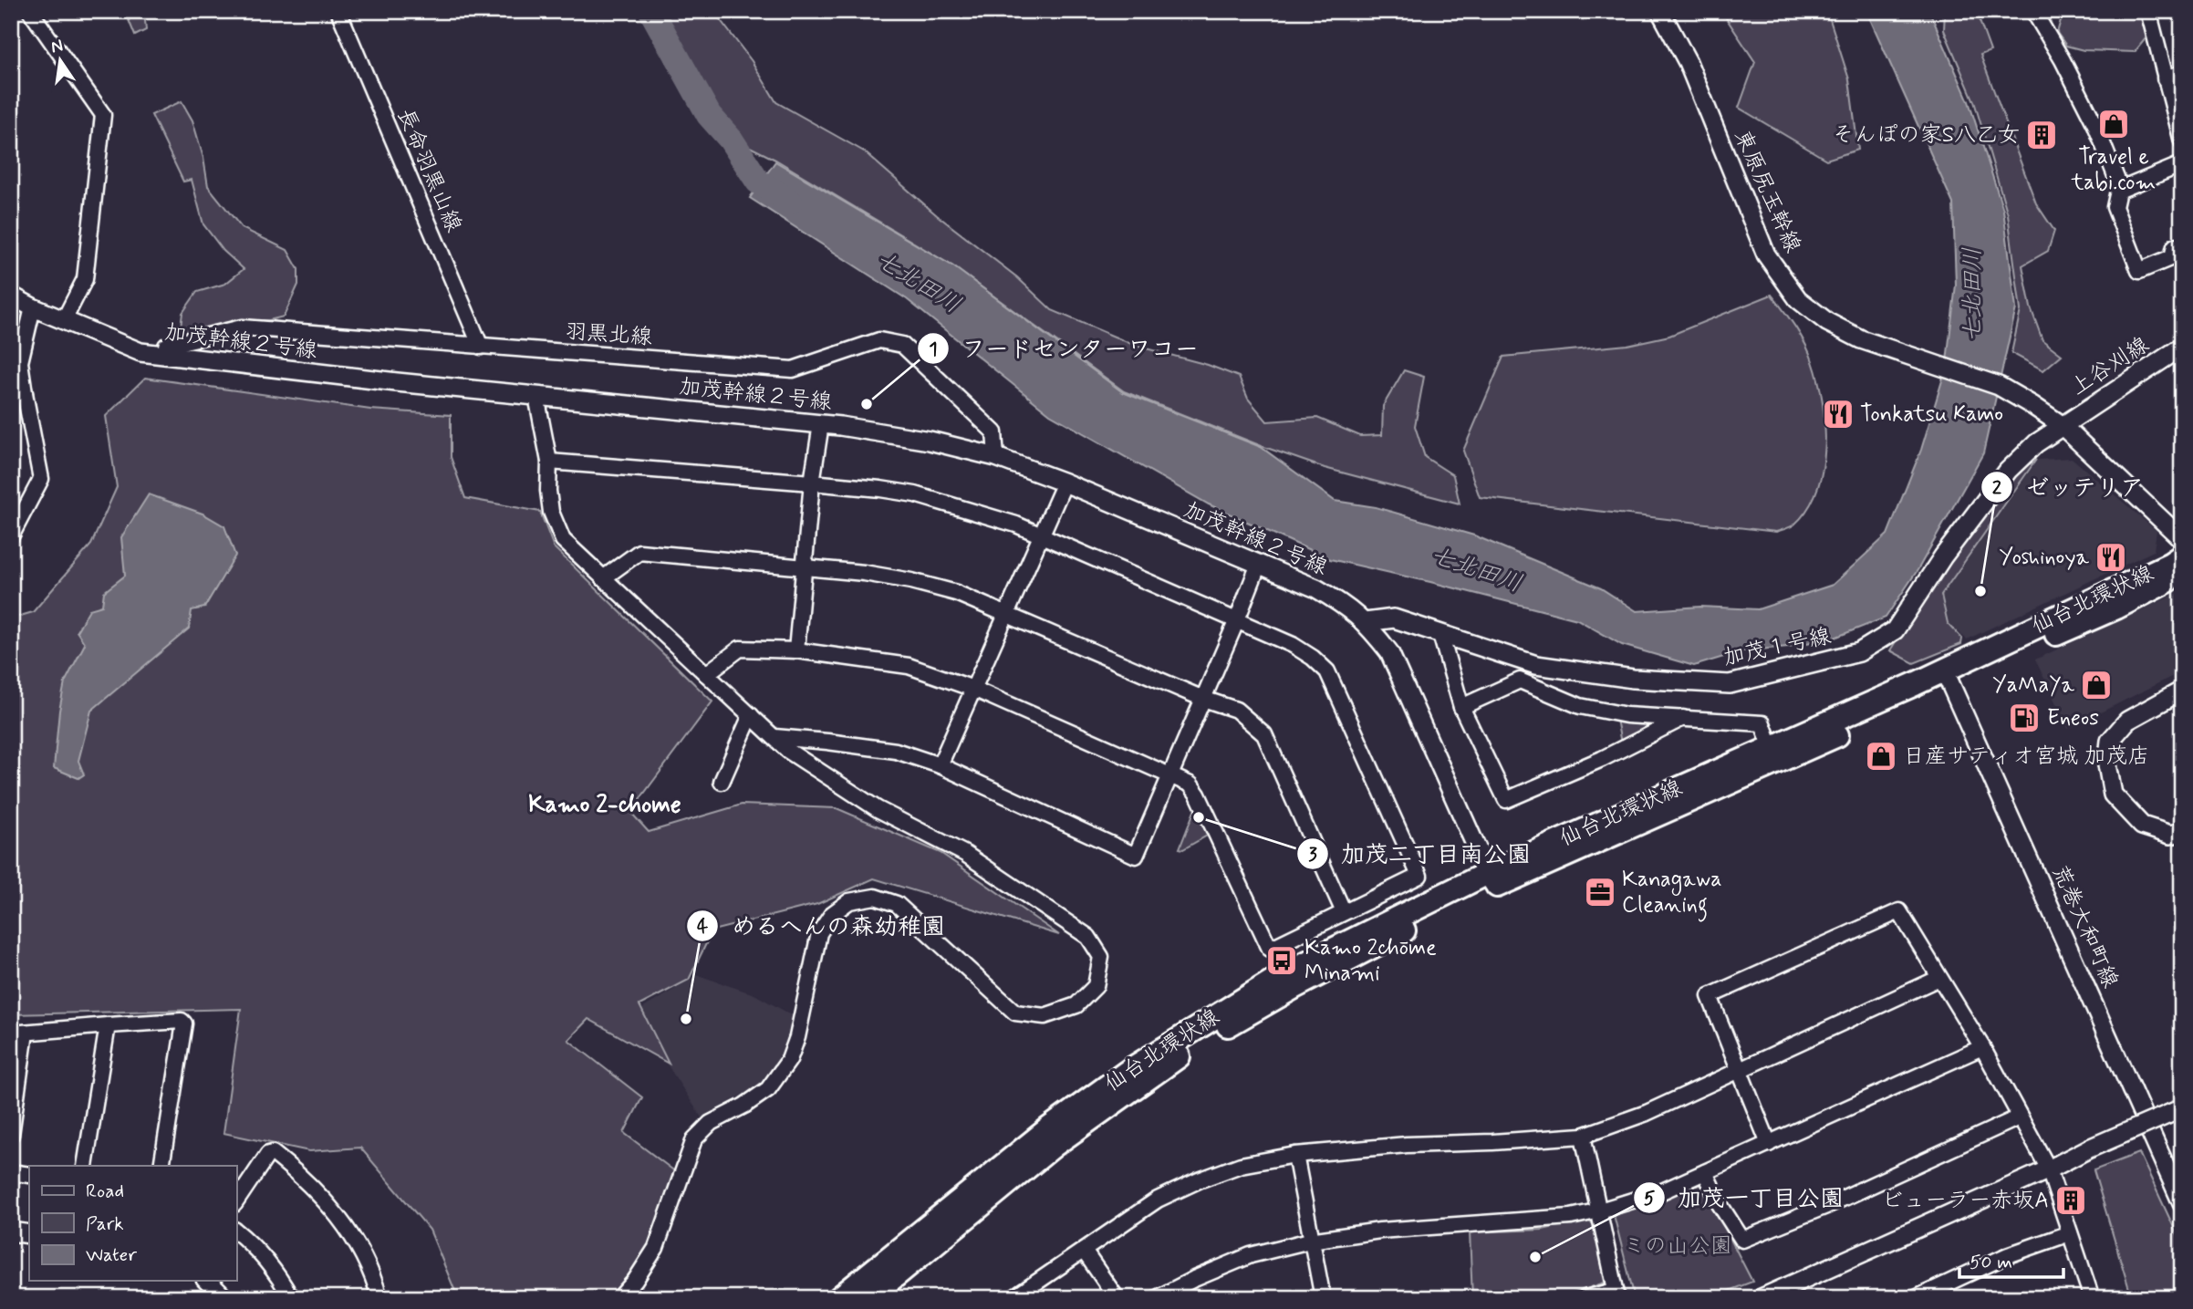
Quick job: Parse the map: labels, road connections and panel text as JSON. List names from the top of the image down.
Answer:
{
  "streets": {
    "main road": ["仙台北環状線"],
    "street": [
      "長命羽黒山線",
      "東原尻玉幹線",
      "羽黒北線",
      "加茂幹線２号線",
      "上谷刈線",
      "加茂１号線",
      "荒巻大和町線"
    ]
  },
  "crossings": [
    ["長命羽黒山線", "羽黒北線"],
    ["東原尻玉幹線", "上谷刈線"],
    ["東原尻玉幹線", "加茂１号線"],
    ["羽黒北線", "加茂幹線２号線"],
    ["加茂幹線２号線", "仙台北環状線"],
    ["加茂幹線２号線", "加茂１号線"],
    ["上谷刈線", "加茂１号線"],
    ["仙台北環状線", "荒巻大和町線"]
  ],
  "districts": ["Kamo 2-chome"],
  "water": ["七北田川"],
  "parks": ["ミの山公園"],
  "places": {
    "shop": ["Travel e tabi.com", "YaMaYa", "日産サティオ宮城 加茂店"],
    "building": ["そんぽの家S八乙女", "ビューラー赤坂A"],
    "other": [
      "フードセンターワコー",
      "ゼッテリア",
      "加茂二丁目南公園",
      "めるへんの森幼稚園",
      "加茂一丁目公園"
    ],
    "restaurant": ["Tonkatsu Kamo", "Yoshinoya"],
    "fuel station": ["Eneos"],
    "office": ["Kanagawa Cleaning"],
    "bus stop": ["Kamo 2chōme Minami"]
  },
  "legend": ["Road", "Park", "Water"],
  "scale_bar": "50 m",
  "north": "top"
}
